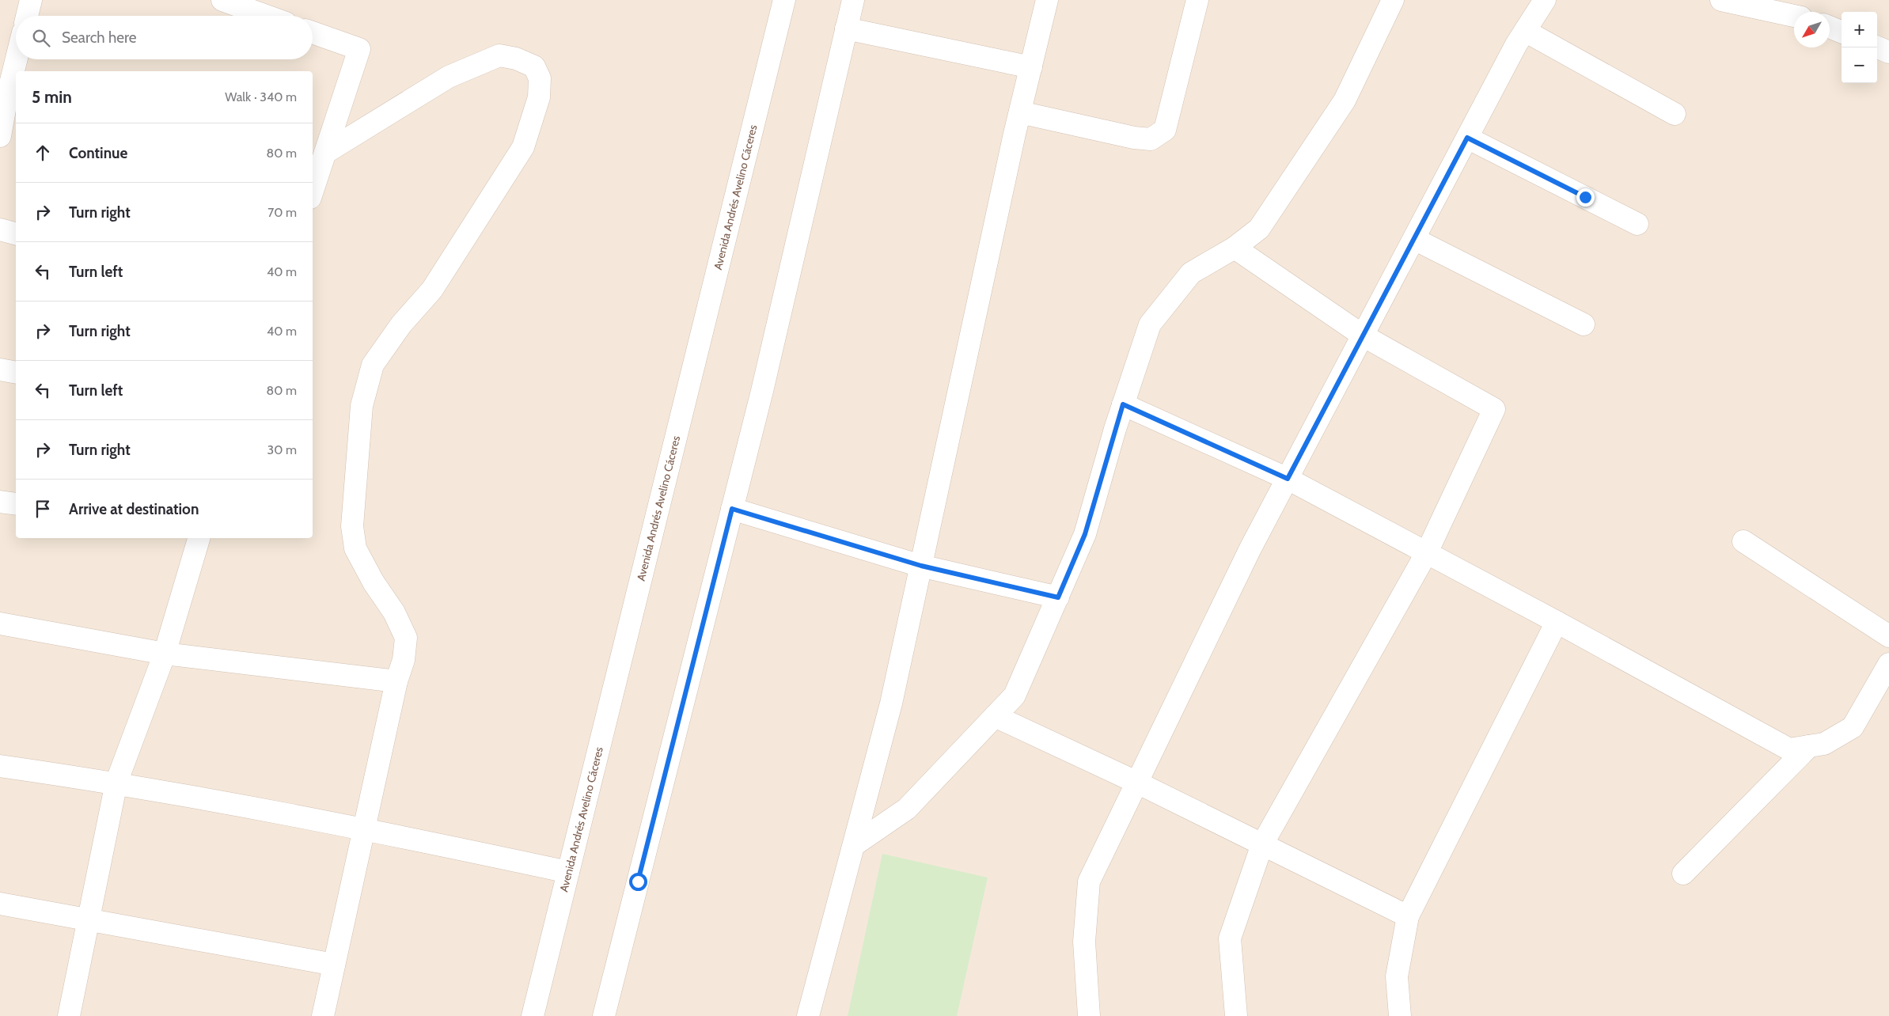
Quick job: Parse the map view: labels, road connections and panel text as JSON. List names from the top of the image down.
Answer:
{
  "streets": {
    "street": ["Avenida Andrés Avelino Cáceres"]
  },
  "north": "bottom left",
  "page": {
    "map_buttons": ["+", "−"],
    "search": "Search here",
    "heading": ["5 min", "Walk · 340 m"],
    "list": [
      ["Continue", "80 m"],
      ["Turn right", "70 m"],
      ["Turn left", "40 m"],
      ["Turn right", "40 m"],
      ["Turn left", "80 m"],
      ["Turn right", "30 m"],
      "Arrive at destination"
    ]
  }
}
